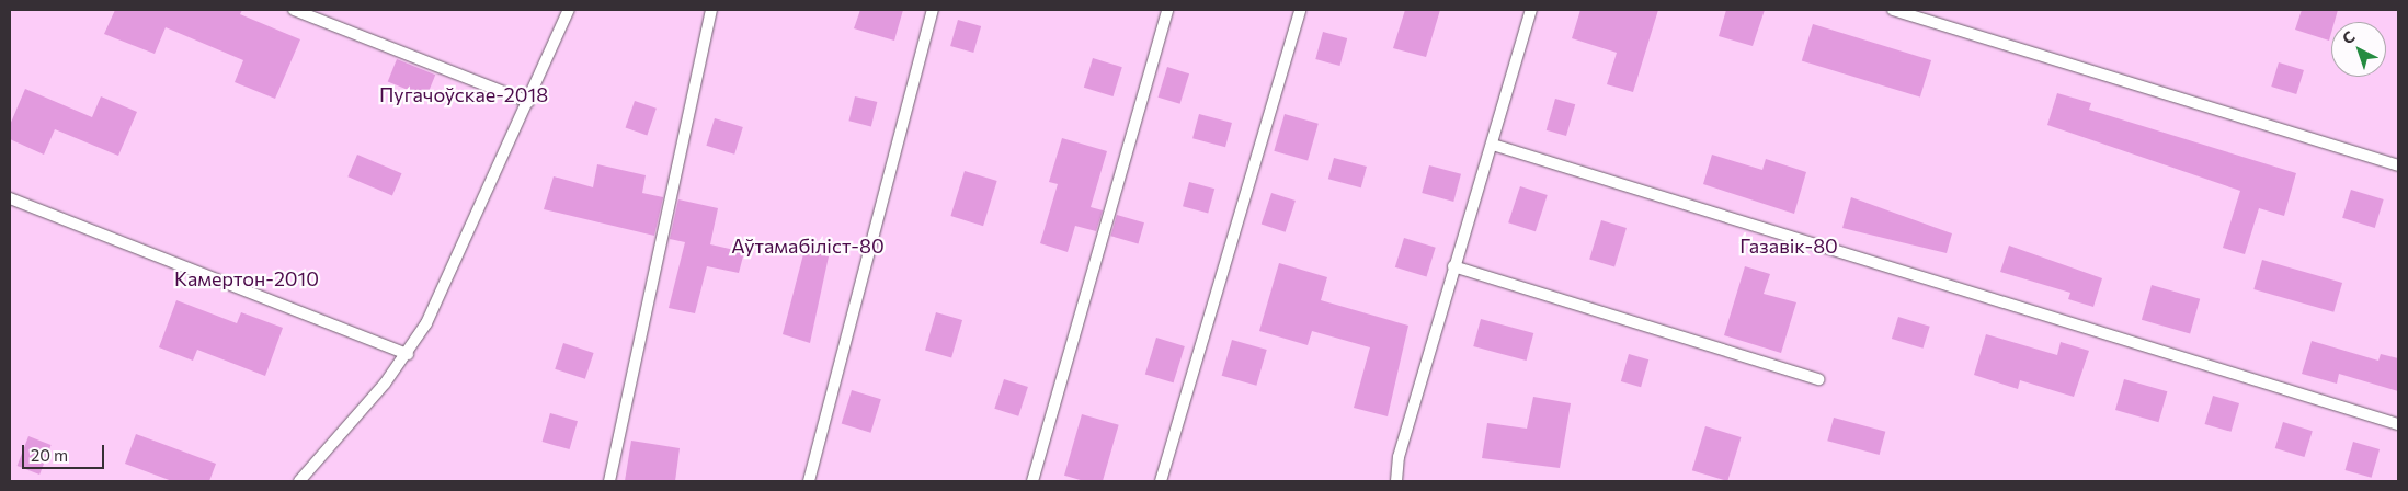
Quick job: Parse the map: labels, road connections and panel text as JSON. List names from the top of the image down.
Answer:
{
  "parks": [
    "Пугачоўскае-2018",
    "Аўтамабіліст-80",
    "Газавік-80",
    "Камертон-2010"
  ],
  "scale_bar": "20 m",
  "north": "top left"
}
